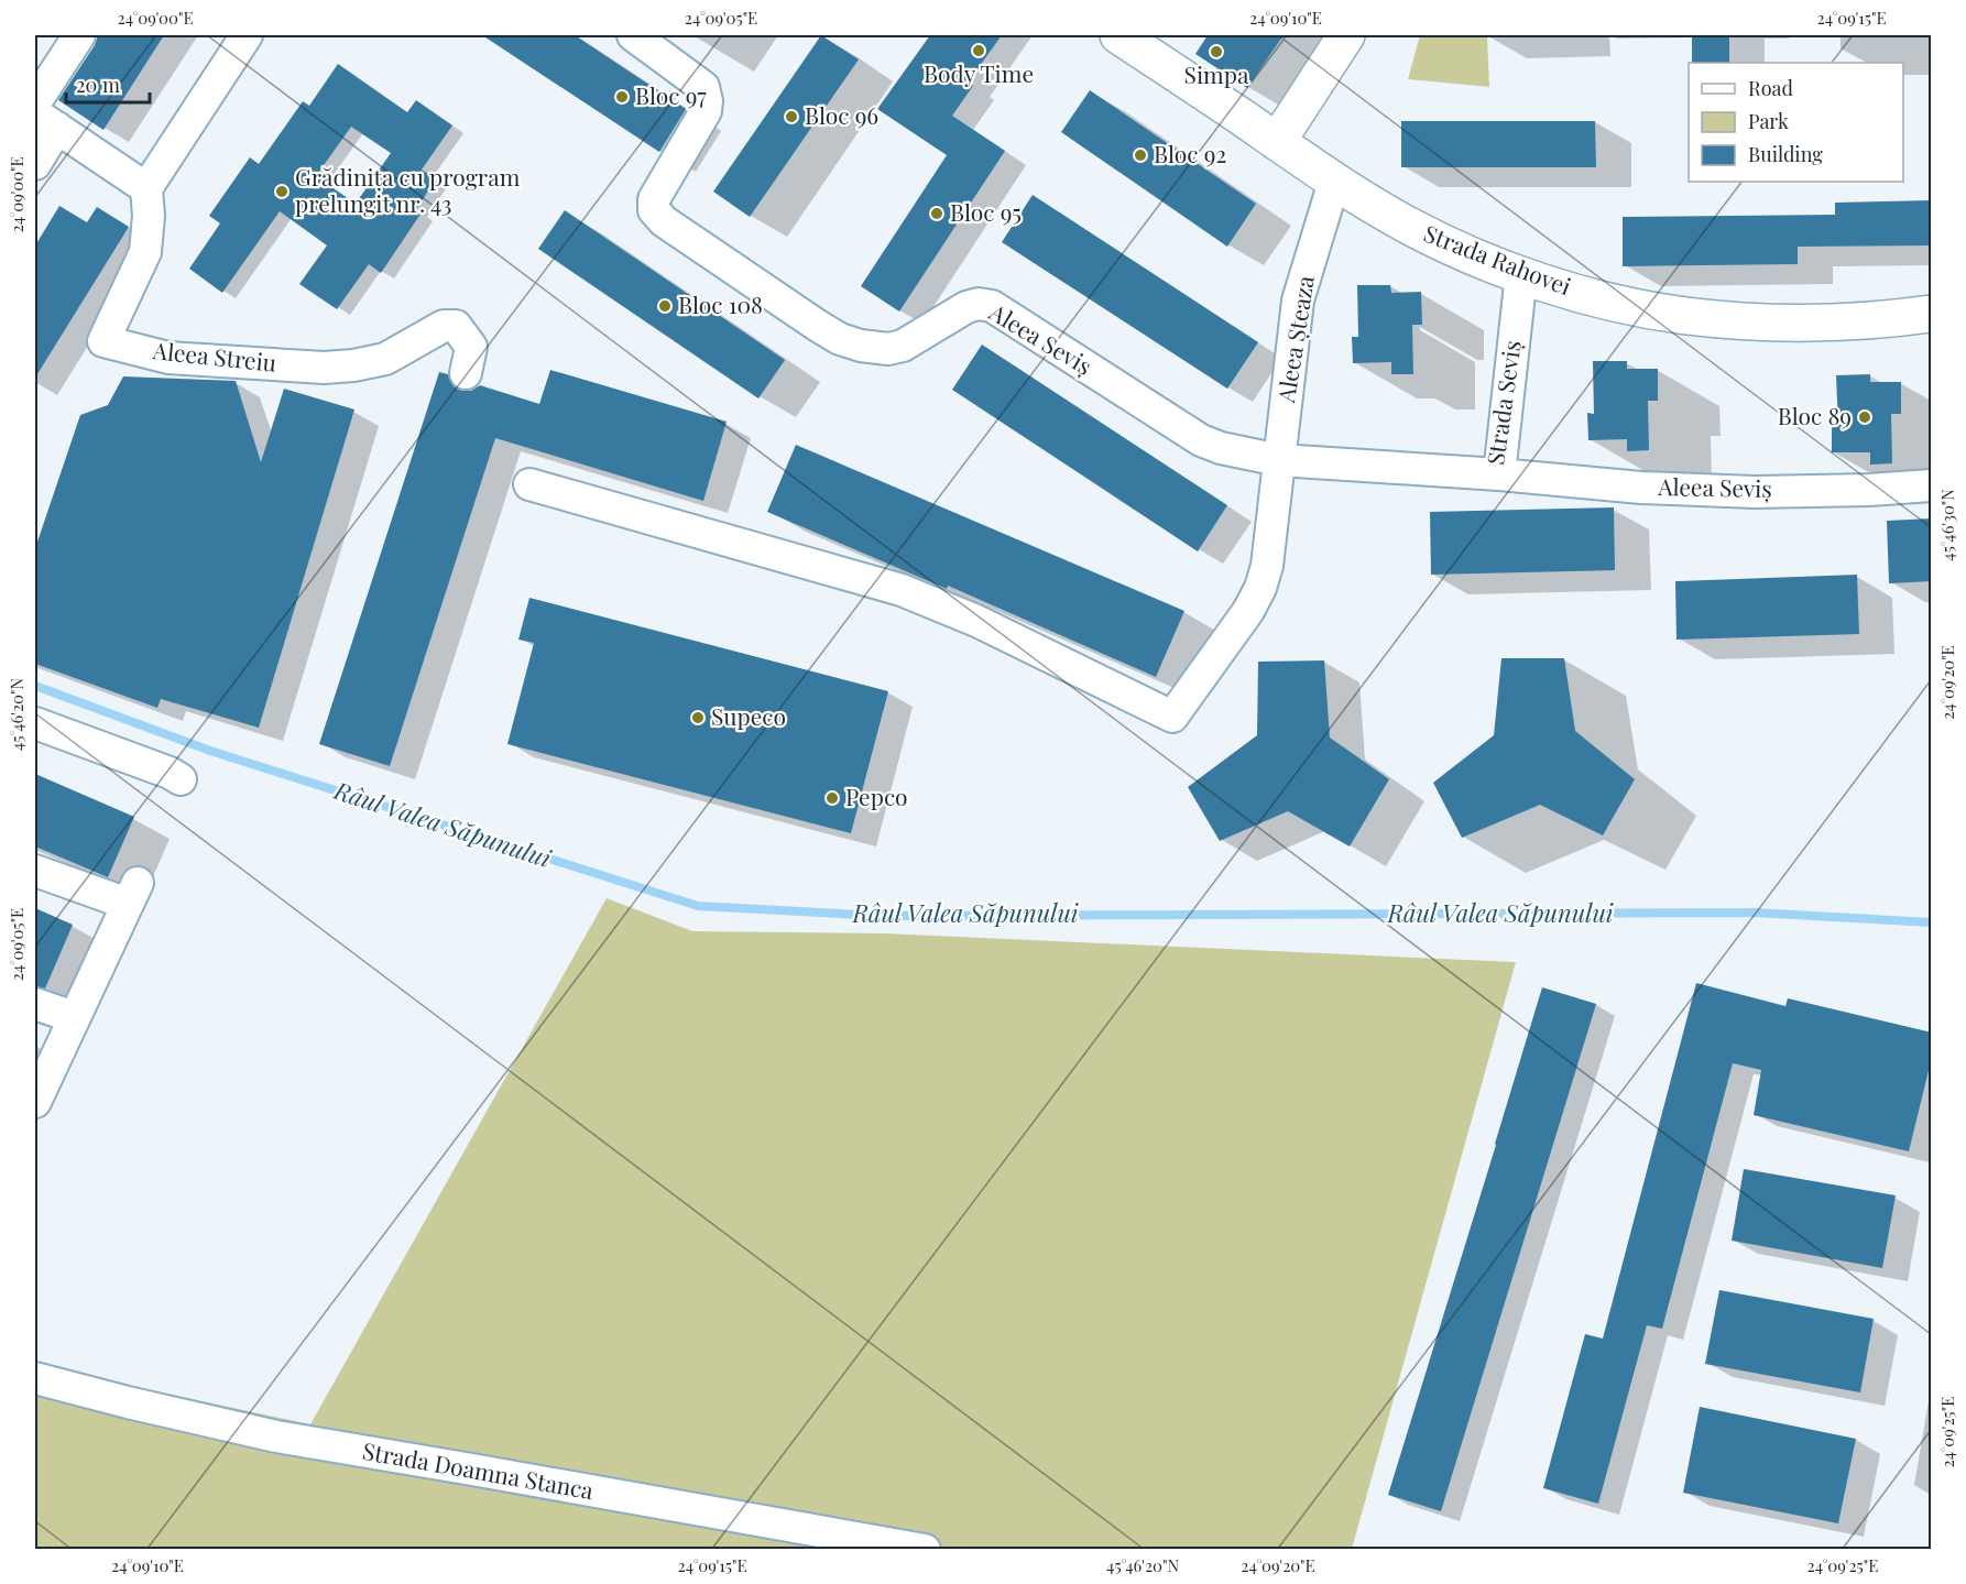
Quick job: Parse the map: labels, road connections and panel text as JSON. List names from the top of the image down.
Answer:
{
  "streets": {
    "street": [
      "Strada Rahovei",
      "Aleea Șteaza",
      "Aleea Seviș",
      "Aleea Streiu",
      "Strada Seviș",
      "Strada Doamna Stanca"
    ]
  },
  "crossings": [
    ["Strada Rahovei", "Aleea Șteaza"],
    ["Strada Rahovei", "Strada Seviș"],
    ["Aleea Șteaza", "Aleea Seviș"],
    ["Aleea Șteaza", "Strada Seviș"],
    ["Aleea Seviș", "Strada Seviș"]
  ],
  "water": ["Râul Valea Săpunului"],
  "places": [
    "Body Time",
    "Simpa",
    "Bloc 97",
    "Bloc 96",
    "Bloc 92",
    "Grădinița cu program prelungit nr. 43",
    "Bloc 95",
    "Bloc 108",
    "Bloc 89",
    "Supeco",
    "Pepco"
  ],
  "legend": ["Road", "Park", "Building"],
  "scale_bar": "20 m",
  "coordinates": [
    "24°09'00\"E",
    "24°09'05\"E",
    "24°09'10\"E",
    "24°09'15\"E",
    "45°46'30\"N",
    "24°09'20\"E",
    "45°46'20\"N",
    "24°09'25\"E"
  ]
}
